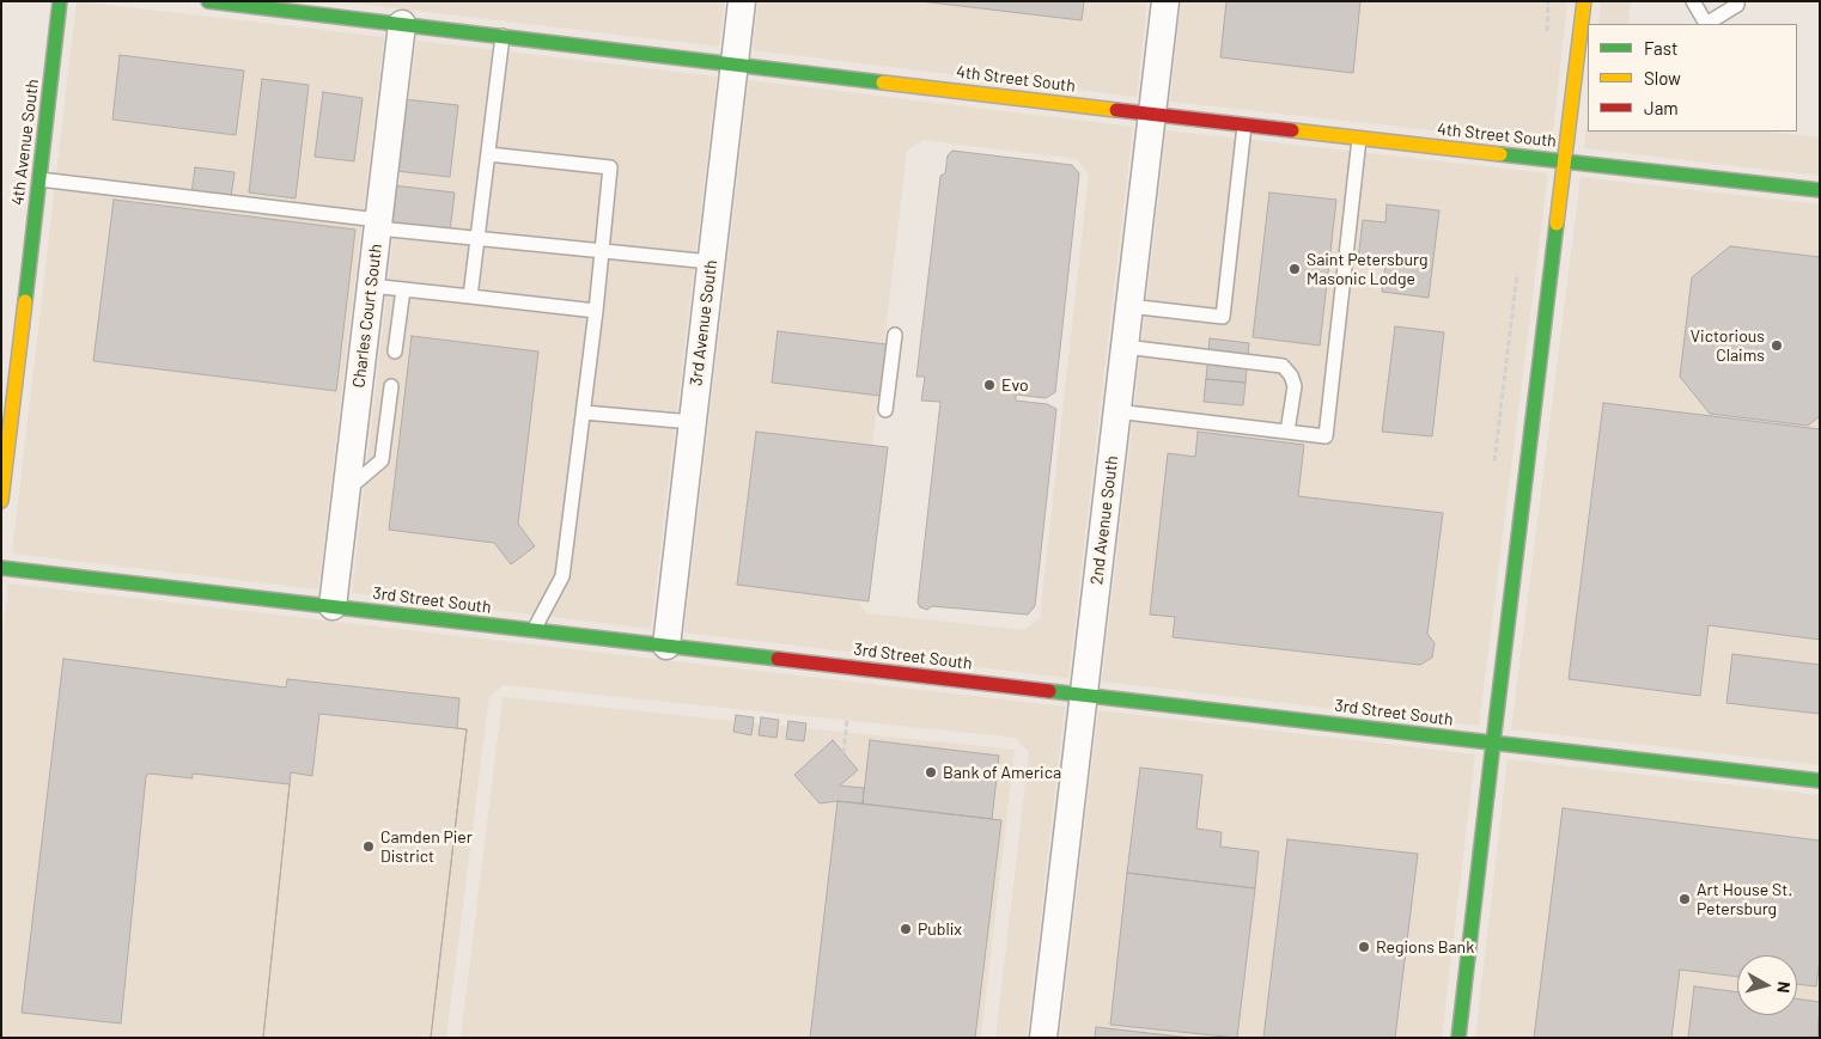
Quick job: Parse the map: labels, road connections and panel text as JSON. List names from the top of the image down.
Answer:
{
  "streets": {
    "main road": ["4th Street South", "4th Avenue South", "3rd Street South"],
    "street": ["Charles Court South", "3rd Avenue South", "2nd Avenue South"]
  },
  "crossings": [
    ["4th Street South", "Charles Court South"],
    ["4th Street South", "3rd Avenue South"],
    ["4th Street South", "2nd Avenue South"],
    ["Charles Court South", "3rd Street South"],
    ["3rd Avenue South", "3rd Street South"],
    ["2nd Avenue South", "3rd Street South"]
  ],
  "places": [
    "Saint Petersburg Masonic Lodge",
    "Victorious Claims",
    "Evo",
    "Bank of America",
    "Camden Pier District",
    "Art House St. Petersburg",
    "Publix",
    "Regions Bank"
  ],
  "legend": ["Fast", "Slow", "Jam"],
  "north": "right"
}
